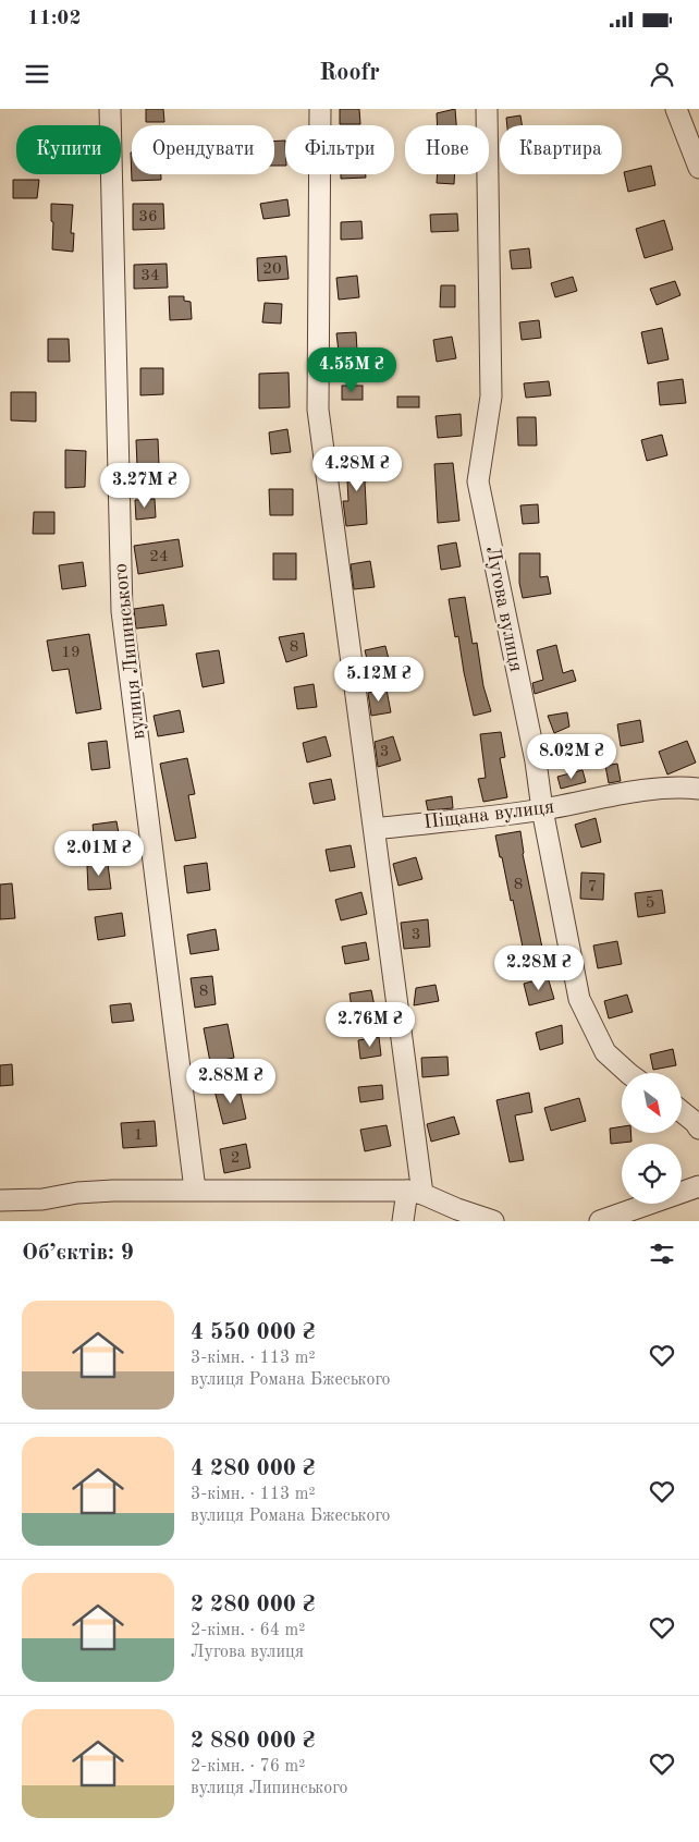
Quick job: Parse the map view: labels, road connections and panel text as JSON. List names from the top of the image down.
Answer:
{
  "streets": {
    "street": ["Лугова вулиця", "вулиця Липинського", "Піщана вулиця"]
  },
  "crossings": [
    ["Лугова вулиця", "Піщана вулиця"]
  ],
  "house_numbers": [
    "36",
    "20",
    "34",
    "24",
    "8",
    "19",
    "3",
    "8",
    "7",
    "5",
    "3",
    "8",
    "1",
    "2"
  ],
  "north": "bottom right",
  "page": {
    "status": "11:02",
    "header": "Roofr",
    "chip": [
      "Купити",
      "Орендувати",
      "Фільтри",
      "Нове",
      "Квартира"
    ],
    "price": [
      "4.55M ₴",
      "4.28M ₴",
      "3.27M ₴",
      "5.12M ₴",
      "8.02M ₴",
      "2.01M ₴",
      "2.28M ₴",
      "2.76M ₴",
      "2.88M ₴"
    ],
    "heading": "Об’єктів: 9",
    "list": [
      {
        "name": "4 550 000 ₴",
        "note": "3-кімн. · 113 m² · вулиця Романа Бжеського"
      },
      {
        "name": "4 280 000 ₴",
        "note": "3-кімн. · 113 m² · вулиця Романа Бжеського"
      },
      {
        "name": "2 280 000 ₴",
        "note": "2-кімн. · 64 m² · Лугова вулиця"
      },
      {
        "name": "2 880 000 ₴",
        "note": "2-кімн. · 76 m² · вулиця Липинського"
      }
    ]
  }
}
